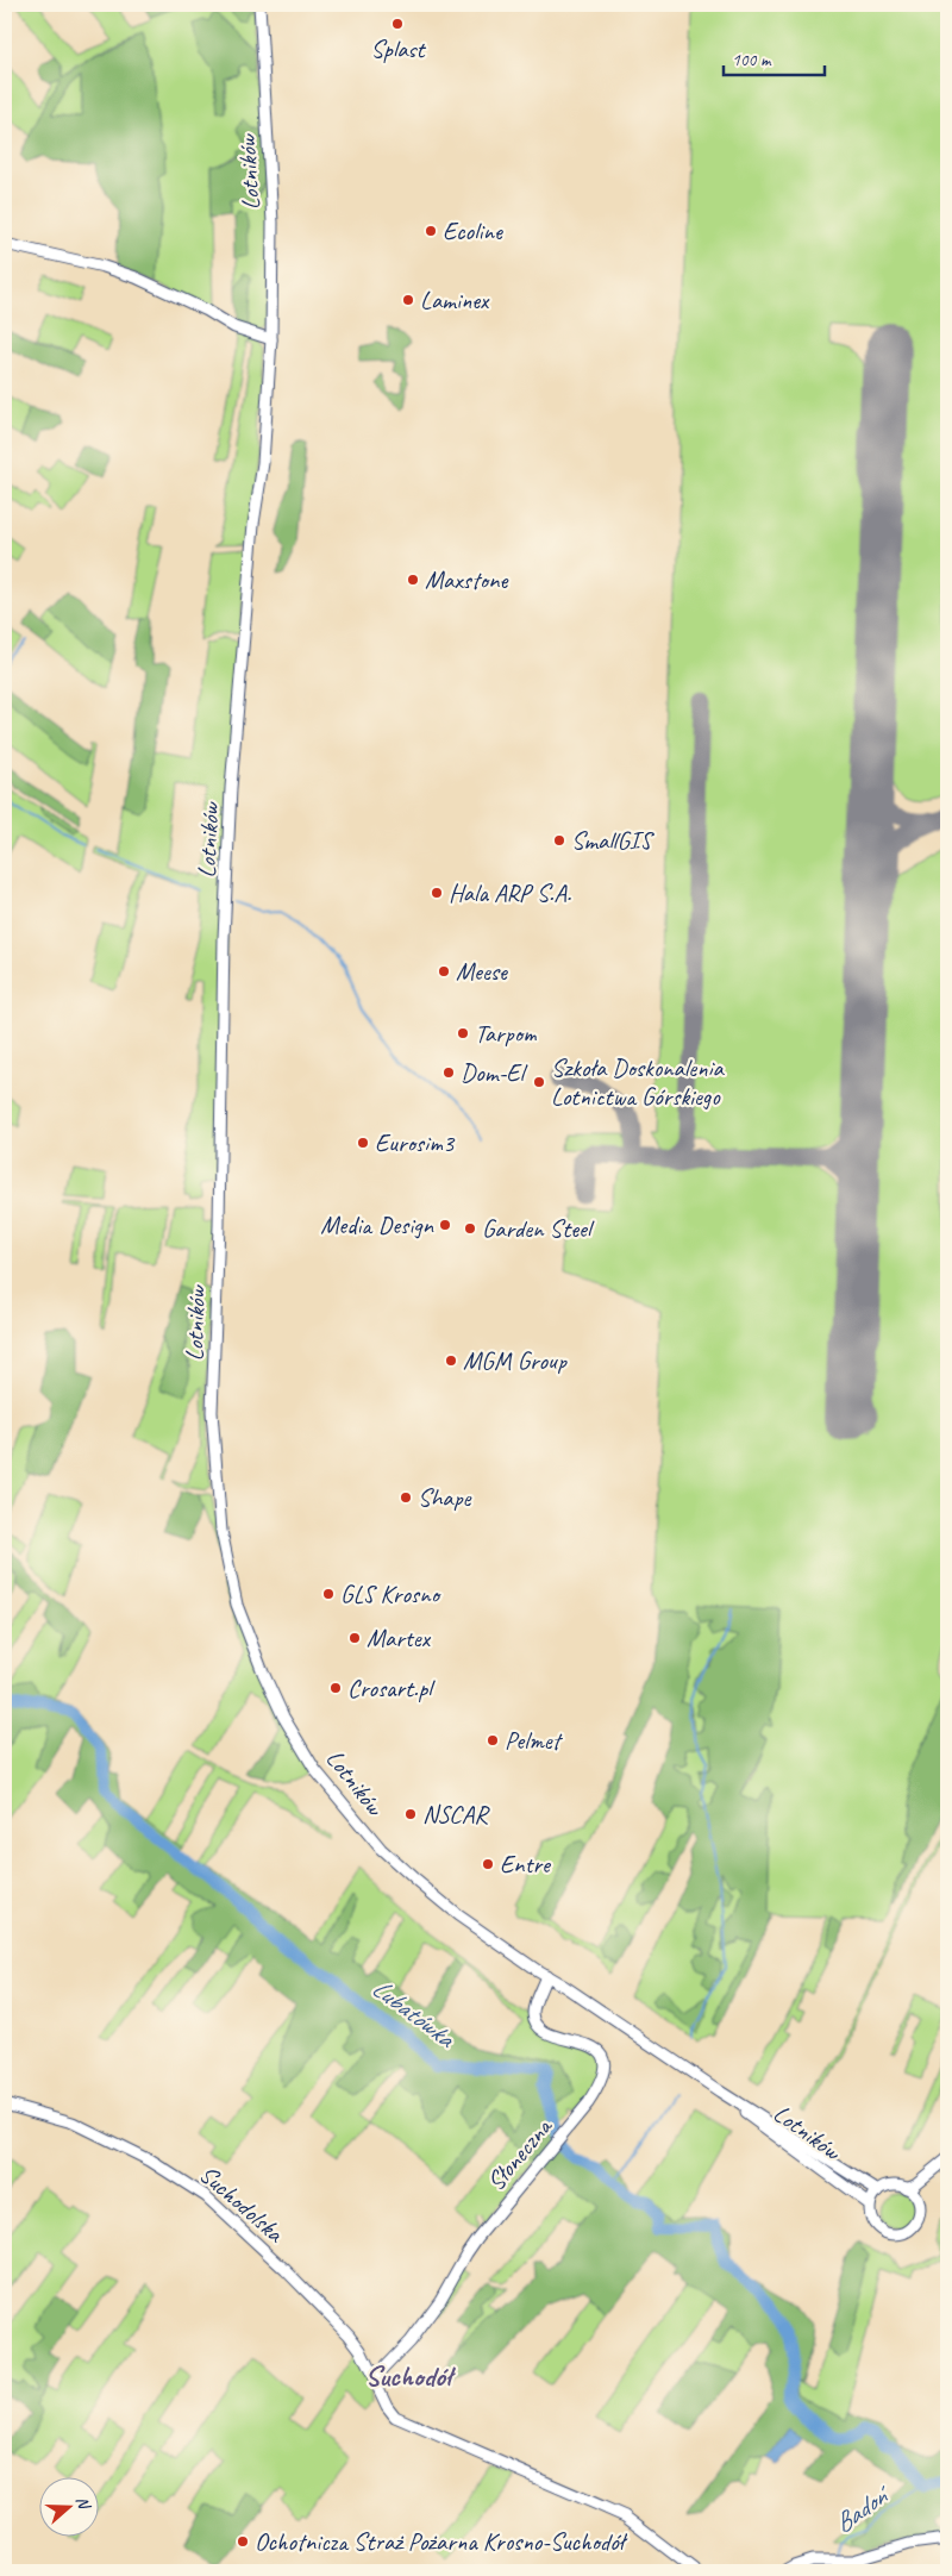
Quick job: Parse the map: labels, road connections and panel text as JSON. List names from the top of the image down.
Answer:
{
  "streets": {
    "street": ["Lotników", "Słoneczna", "Suchodolska"]
  },
  "crossings": [
    ["Lotników", "Słoneczna"],
    ["Słoneczna", "Suchodolska"]
  ],
  "districts": ["Suchodół"],
  "water": ["Lubatówka", "Badoń"],
  "places": [
    "Splast",
    "Ecoline",
    "Laminex",
    "Maxstone",
    "SmallGIS",
    "Hala ARP S.A.",
    "Meese",
    "Tarpom",
    "Dom-El",
    "Szkoła Doskonalenia Lotnictwa Górskiego",
    "Eurosim3",
    "Media Design",
    "Garden Steel",
    "MGM Group",
    "Shape",
    "GLS Krosno",
    "Martex",
    "Crosart.pl",
    "Pelmet",
    "NSCAR",
    "Entre",
    "Ochotnicza Straż Pożarna Krosno-Suchodół"
  ],
  "scale_bar": "100 m",
  "north": "right"
}
